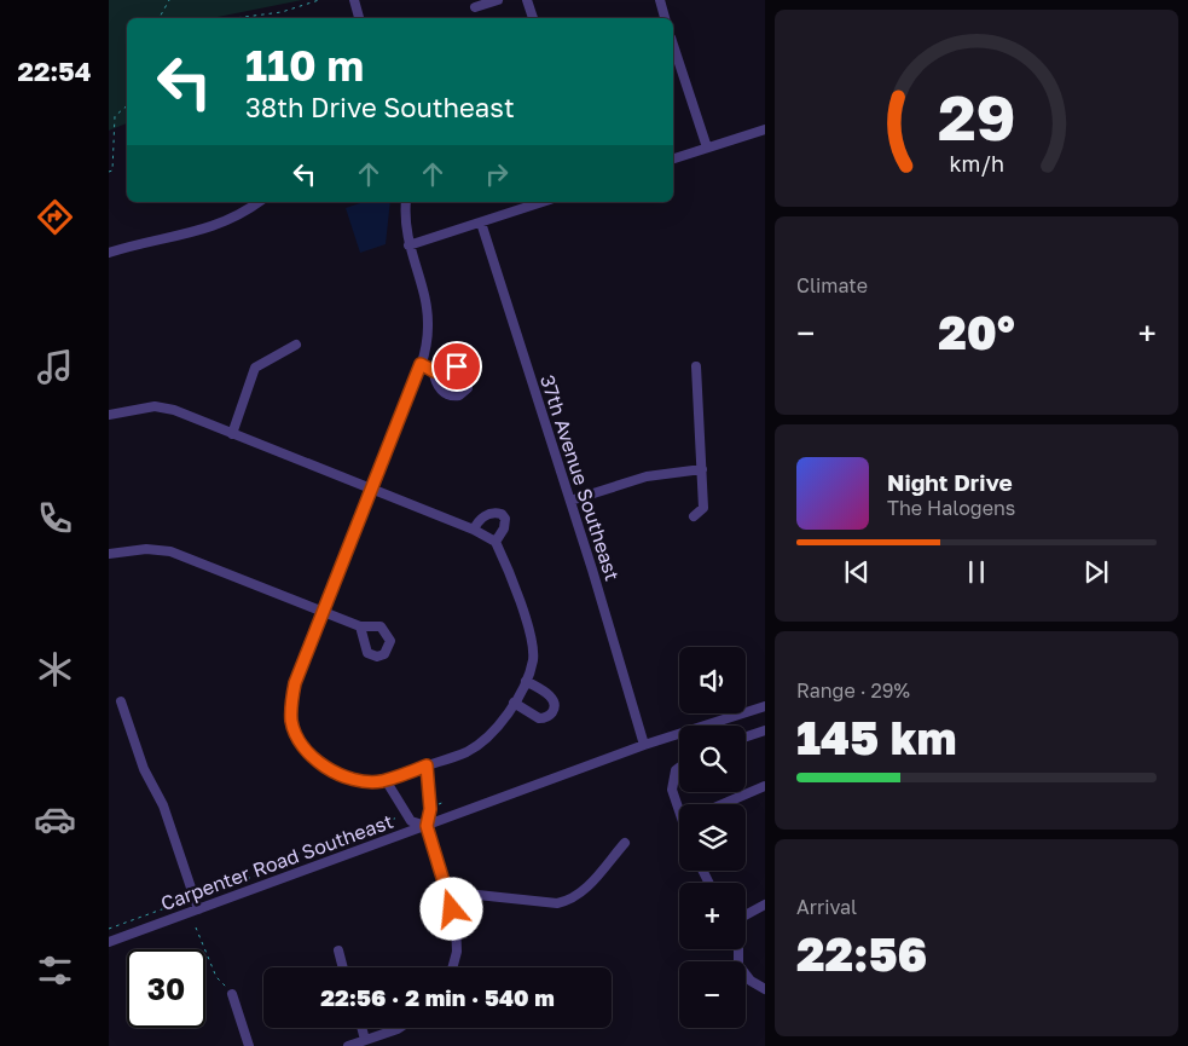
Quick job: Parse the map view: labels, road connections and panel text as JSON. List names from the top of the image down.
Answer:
{
  "streets": {
    "street": ["37th Avenue Southeast", "Carpenter Road Southeast"]
  },
  "crossings": [
    ["37th Avenue Southeast", "Carpenter Road Southeast"]
  ],
  "page": {
    "tabs": "22:54",
    "turn": ["110 m", "38th Drive Southeast"],
    "tile": [
      "Climate",
      ["Range · 29%", "145 km"],
      ["Arrival", "22:56"]
    ],
    "heat": ["−", "20°", "+"],
    "song": ["Night Drive", "The Halogens"],
    "map_buttons": ["+", "−"],
    "limit": "30",
    "trip": "22:56 · 2 min · 540 m",
    "gauge": ["29", "km/h"]
  }
}
